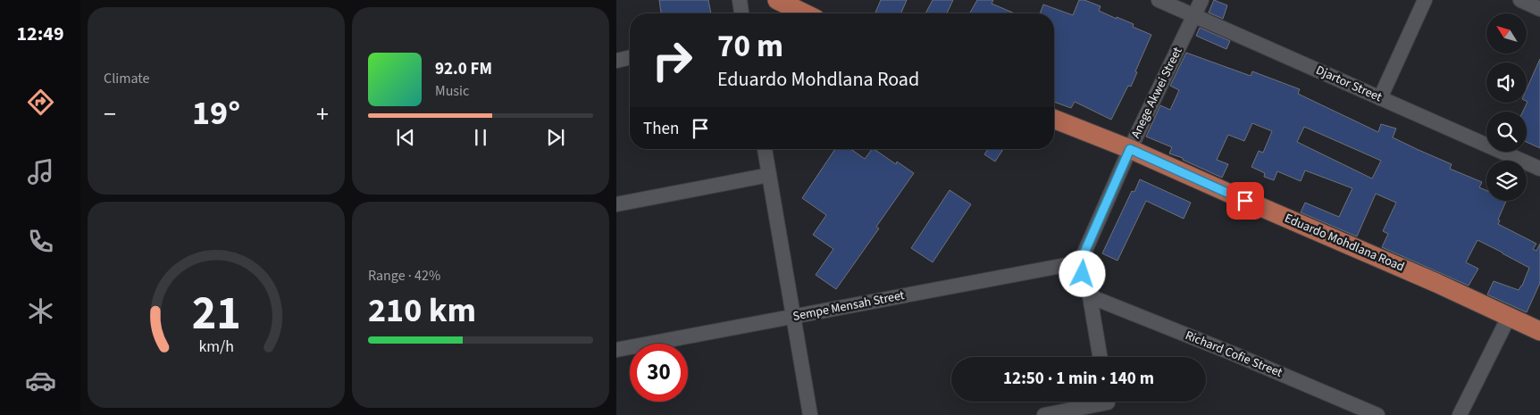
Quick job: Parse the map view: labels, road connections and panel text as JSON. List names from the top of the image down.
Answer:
{
  "streets": {
    "main road": ["Eduardo Mohdlana Road"],
    "street": [
      "Djartor Street",
      "Anege Akwei Street",
      "Sempe Mensah Street",
      "Richard Cofie Street"
    ]
  },
  "crossings": [
    ["Djartor Street", "Anege Akwei Street"],
    ["Anege Akwei Street", "Eduardo Mohdlana Road"],
    ["Anege Akwei Street", "Sempe Mensah Street"]
  ],
  "north": "top left",
  "page": {
    "tabs": "12:49",
    "tile": [
      "Climate",
      ["Range · 42%", "210 km"]
    ],
    "turn": ["70 m", "Eduardo Mohdlana Road"],
    "song": ["92.0 FM", "Music"],
    "heat": ["−", "19°", "+"],
    "then": "Then",
    "limit": "30",
    "trip": "12:50 · 1 min · 140 m",
    "gauge": ["21", "km/h"]
  }
}
